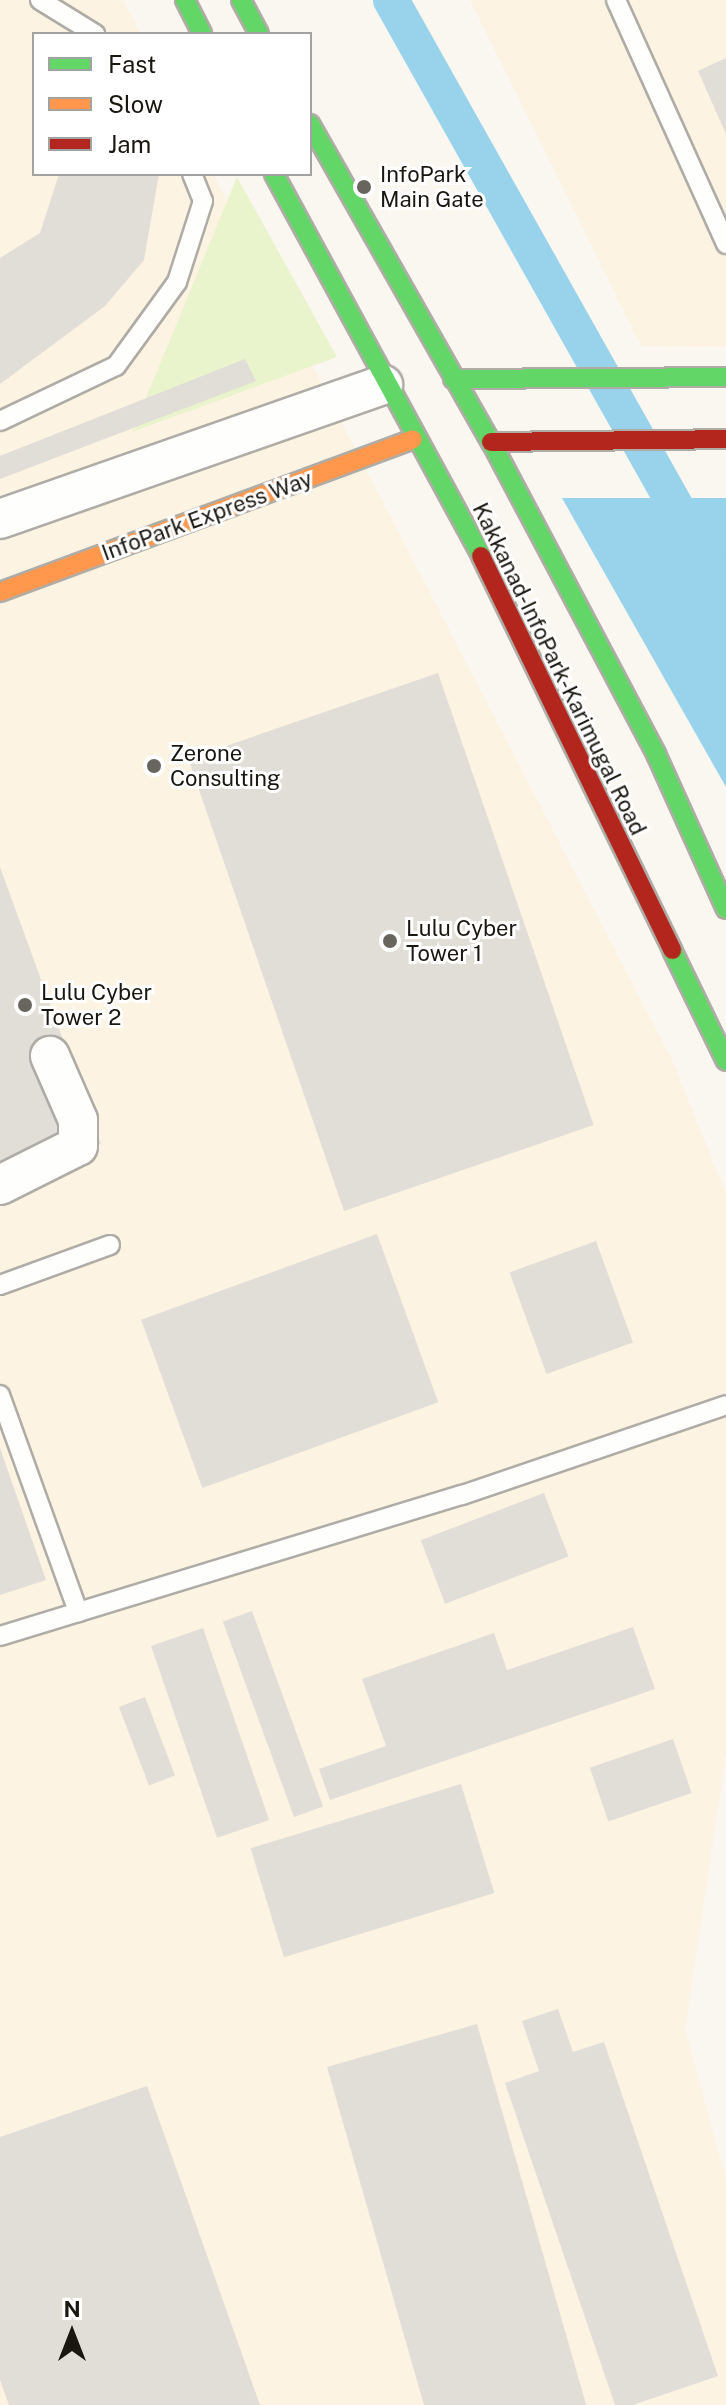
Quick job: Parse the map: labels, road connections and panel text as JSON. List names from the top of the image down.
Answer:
{
  "streets": {
    "main road": ["InfoPark Express Way", "Kakkanad-InfoPark-Karimugal Road"]
  },
  "crossings": [
    ["InfoPark Express Way", "Kakkanad-InfoPark-Karimugal Road"]
  ],
  "places": [
    "InfoPark Main Gate",
    "Zerone Consulting",
    "Lulu Cyber Tower 1",
    "Lulu Cyber Tower 2"
  ],
  "legend": ["Fast", "Slow", "Jam"],
  "north": "top"
}
